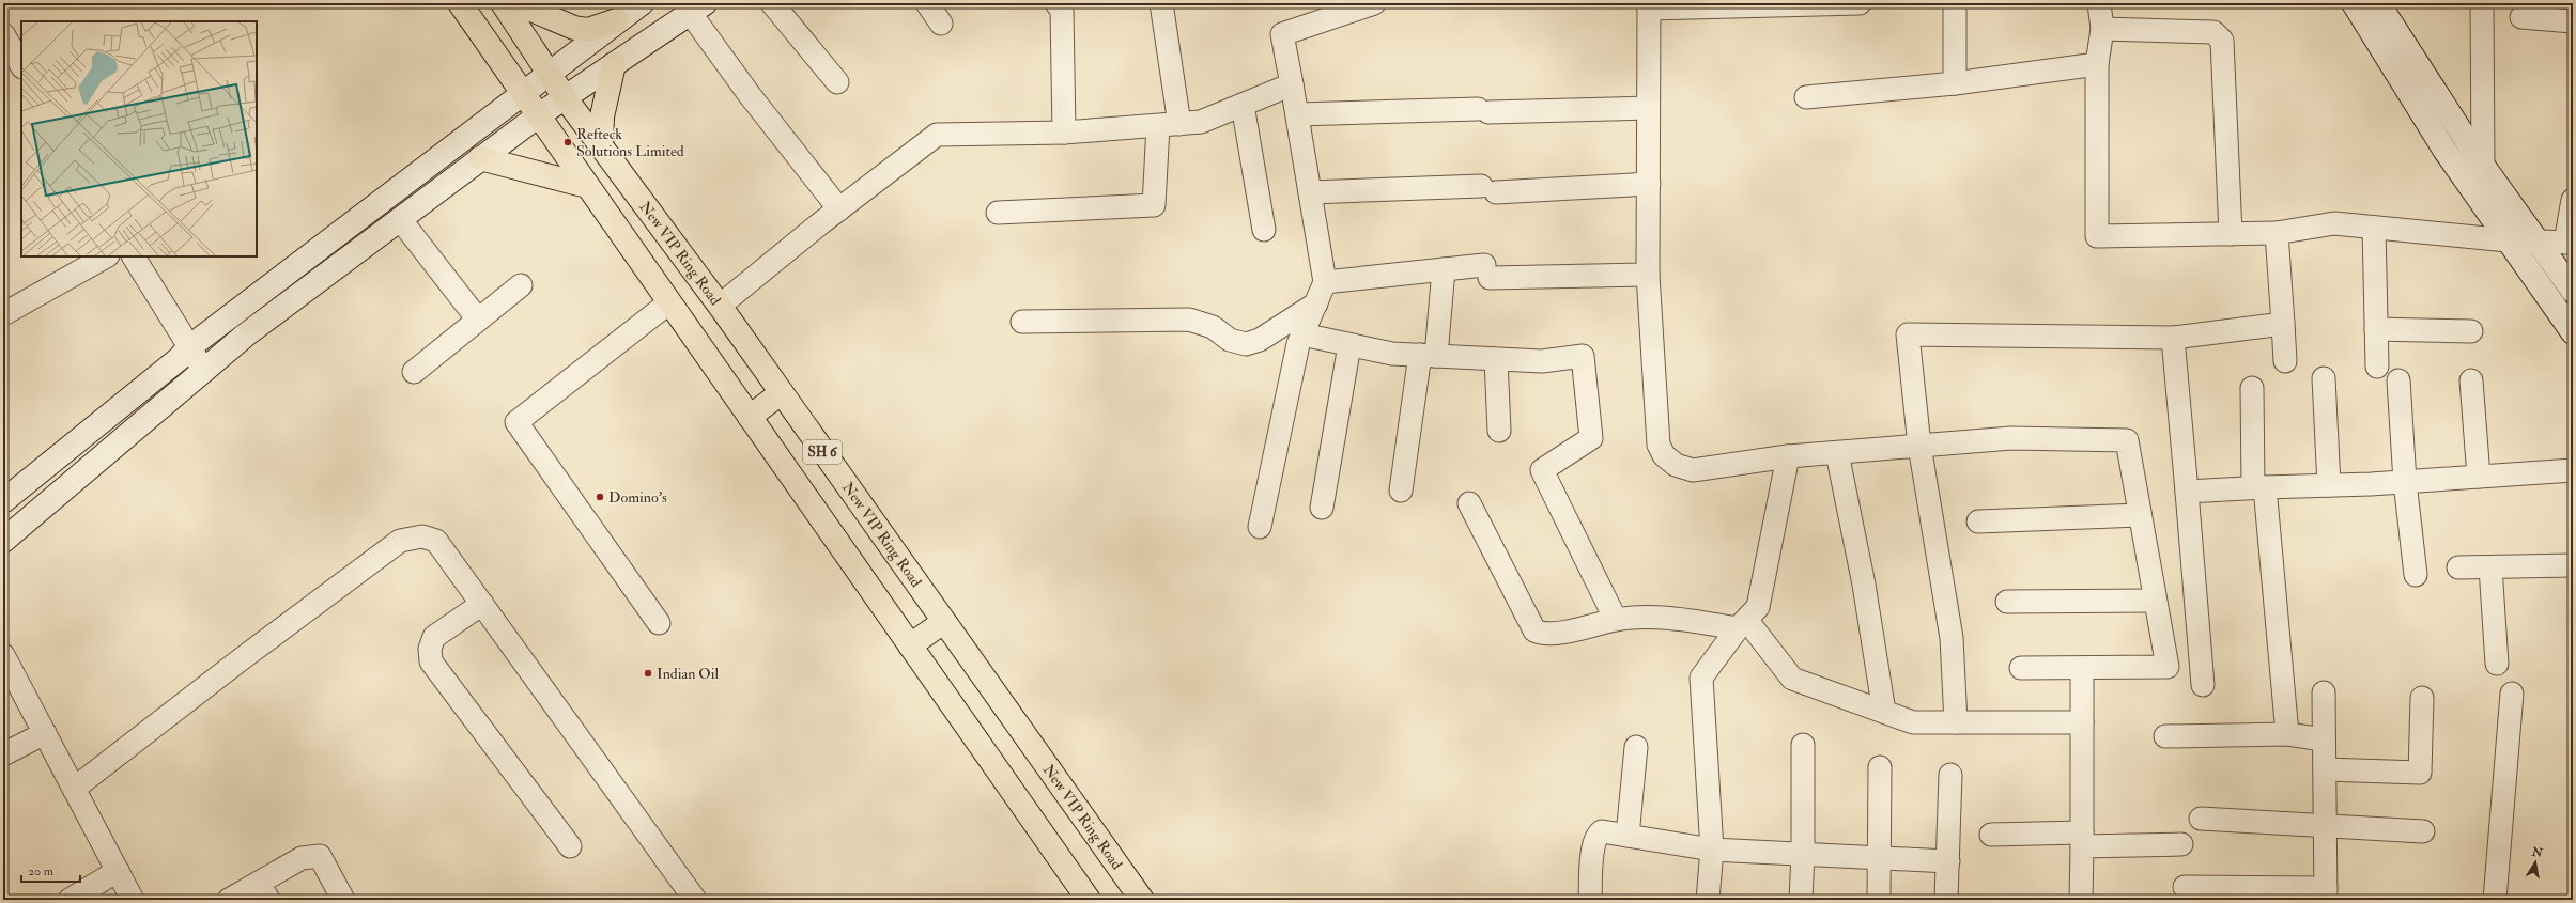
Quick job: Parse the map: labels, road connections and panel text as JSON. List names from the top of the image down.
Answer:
{
  "streets": {
    "main road": ["New VIP Ring Road", "SH 6"]
  },
  "places": ["Refteck Solutions Limited", "Domino's", "Indian Oil"],
  "scale_bar": "20 m",
  "north": "top"
}
